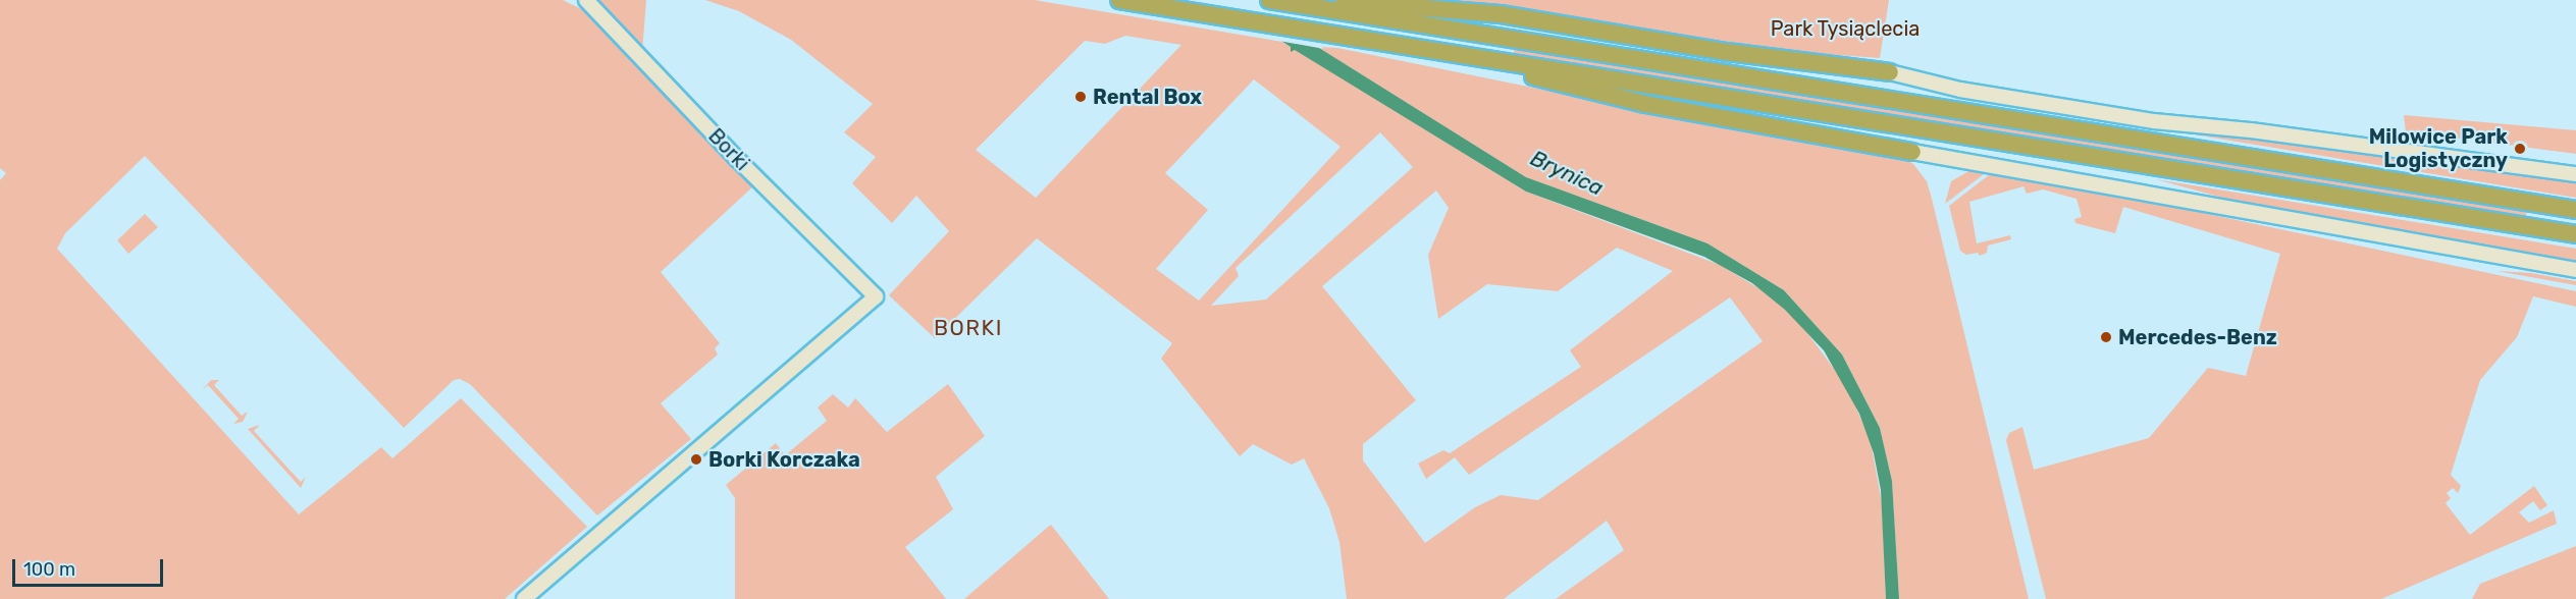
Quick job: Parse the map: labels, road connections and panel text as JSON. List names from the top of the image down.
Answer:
{
  "streets": {
    "main road": ["Borki"]
  },
  "districts": ["BORKI"],
  "water": ["Brynica"],
  "parks": ["Park Tysiąclecia"],
  "places": [
    "Rental Box",
    "Milowice Park Logistyczny",
    "Mercedes-Benz",
    "Borki Korczaka"
  ],
  "scale_bar": "100 m"
}
